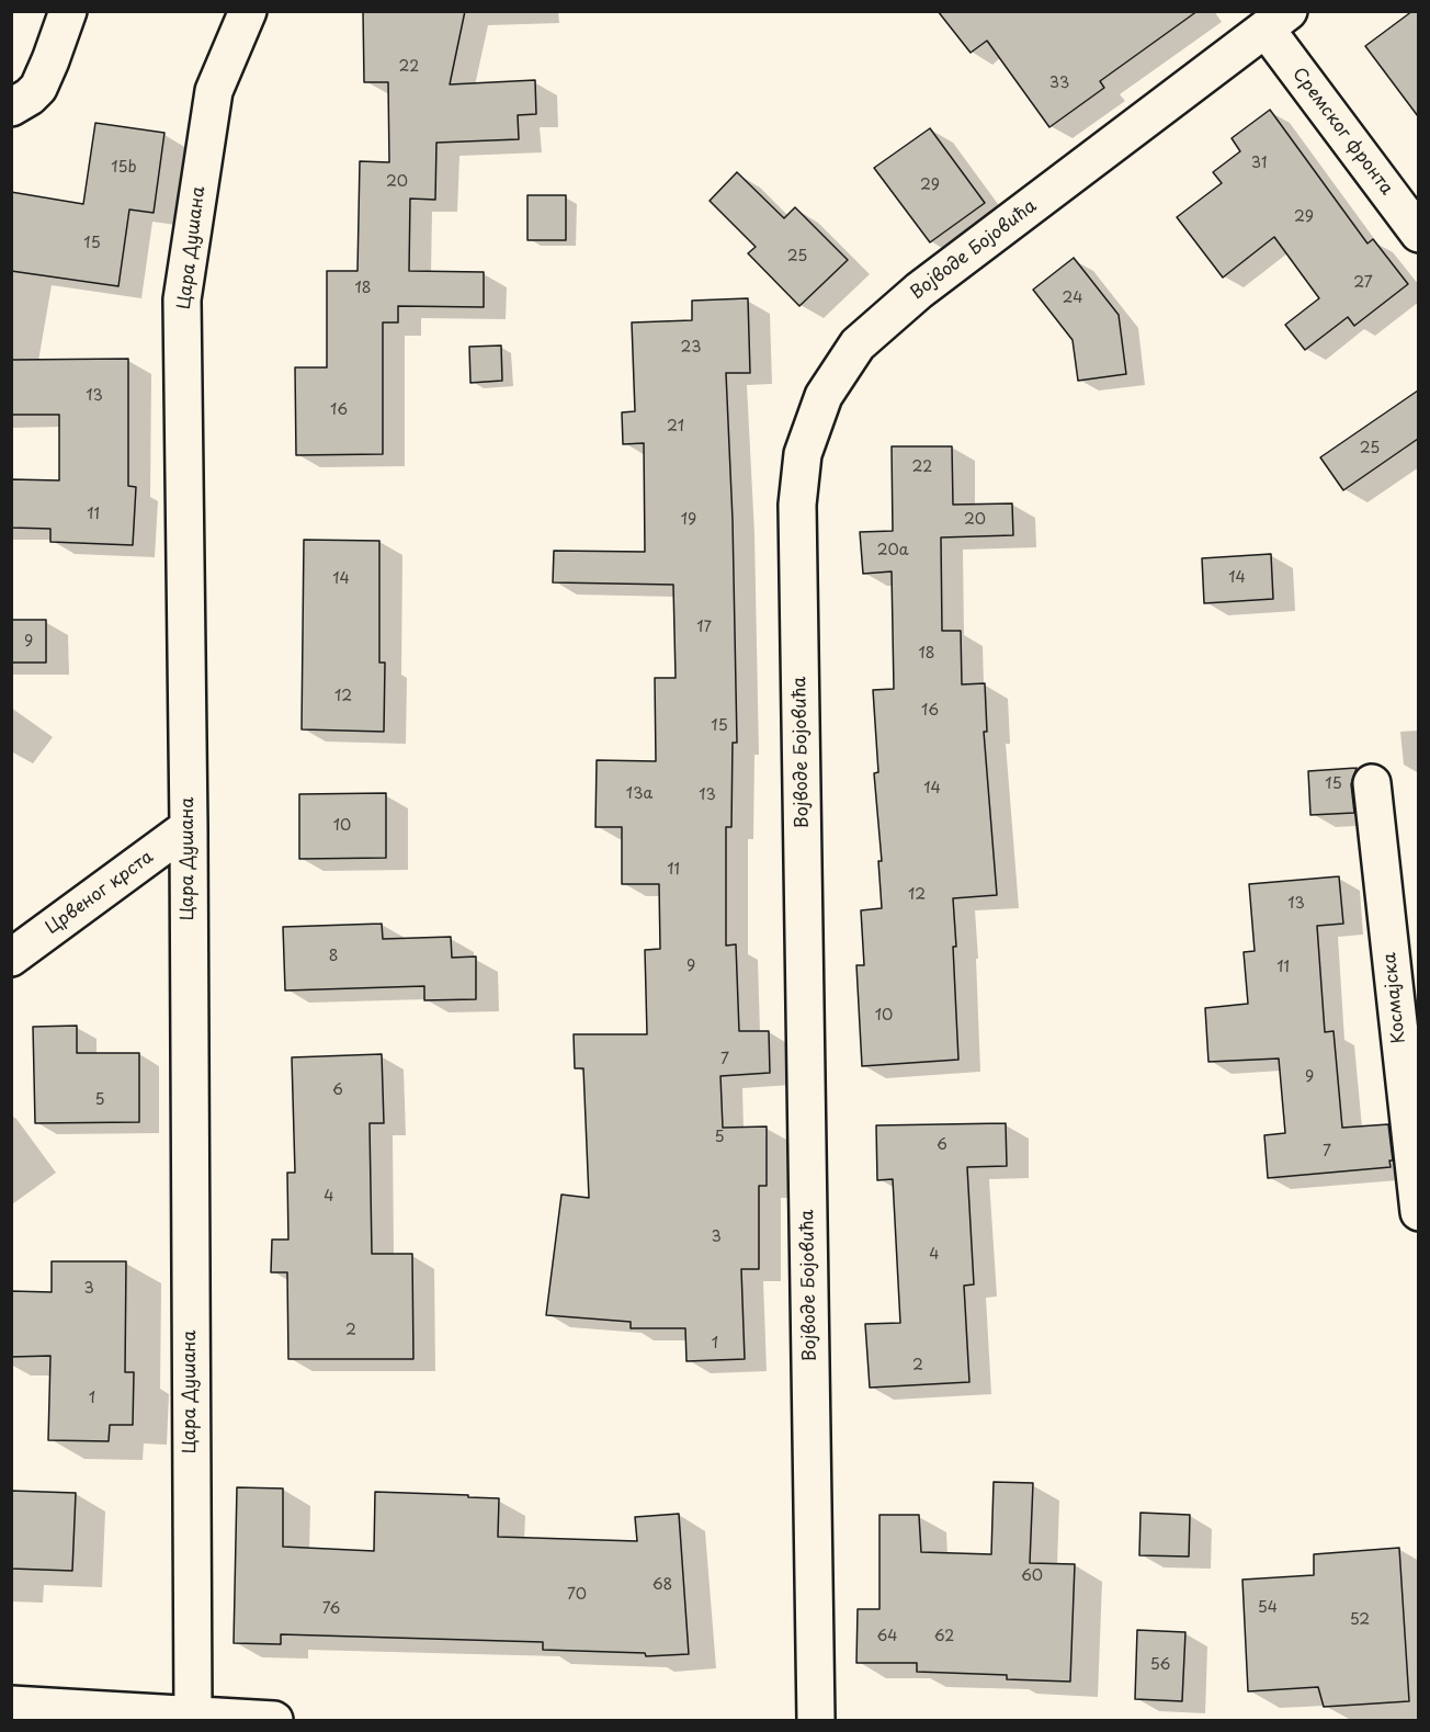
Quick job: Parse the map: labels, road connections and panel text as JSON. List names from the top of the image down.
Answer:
{
  "streets": {
    "street": [
      "Сремског фронта",
      "Цара Душана",
      "Војводе Бојовића",
      "Црвеног крста",
      "Космајска"
    ]
  },
  "crossings": [
    ["Сремског фронта", "Војводе Бојовића"],
    ["Цара Душана", "Црвеног крста"]
  ],
  "house_numbers": [
    "22",
    "33",
    "31",
    "15b",
    "20",
    "29",
    "29",
    "15",
    "25",
    "27",
    "18",
    "24",
    "23",
    "13",
    "16",
    "21",
    "25",
    "22",
    "11",
    "19",
    "20",
    "20a",
    "14",
    "14",
    "17",
    "9",
    "18",
    "12",
    "16",
    "15",
    "15",
    "14",
    "13a",
    "13",
    "10",
    "11",
    "12",
    "13",
    "8",
    "9",
    "11",
    "10",
    "7",
    "9",
    "6",
    "5",
    "5",
    "6",
    "7",
    "4",
    "3",
    "4",
    "3",
    "2",
    "1",
    "2",
    "1",
    "60",
    "68",
    "70",
    "54",
    "76",
    "52",
    "64",
    "62",
    "56"
  ]
}
